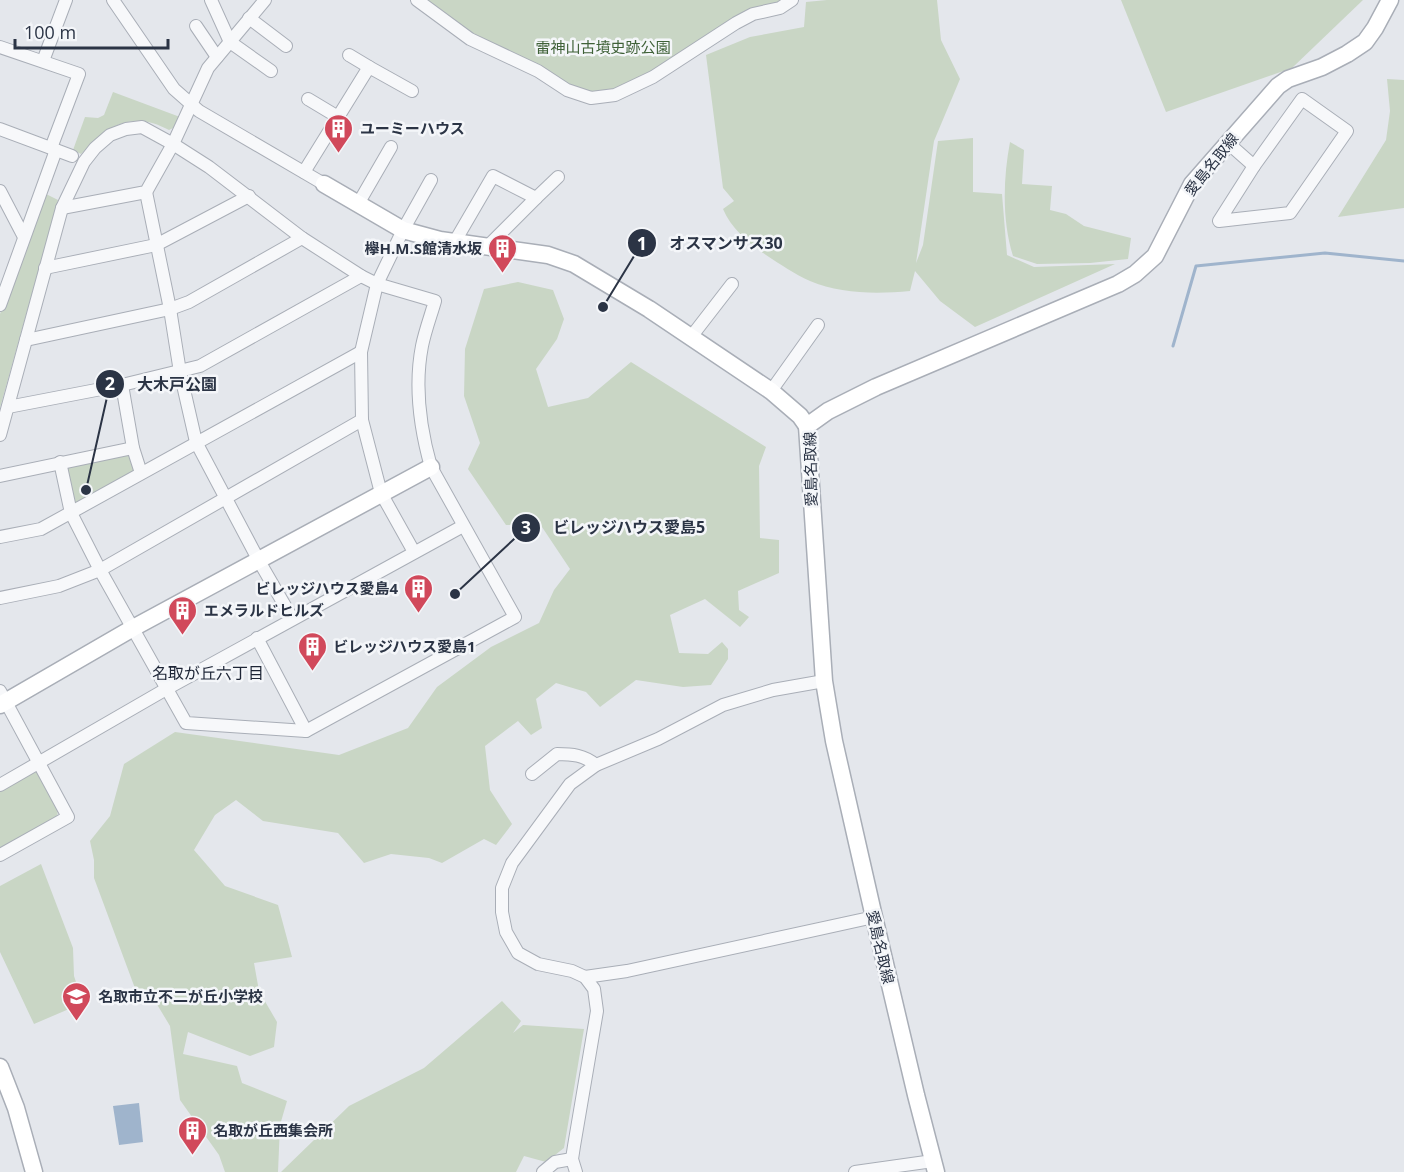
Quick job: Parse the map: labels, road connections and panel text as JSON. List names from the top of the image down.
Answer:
{
  "streets": {
    "main road": ["愛島名取線"]
  },
  "districts": ["名取が丘六丁目"],
  "parks": ["雷神山古墳史跡公園"],
  "places": {
    "building": [
      "ユーミーハウス",
      "欅H.M.S館清水坂",
      "ビレッジハウス愛島4",
      "エメラルドヒルズ",
      "ビレッジハウス愛島1",
      "名取が丘西集会所"
    ],
    "other": ["オスマンサス30", "大木戸公園", "ビレッジハウス愛島5"],
    "school or university": ["名取市立不二が丘小学校"]
  },
  "scale_bar": "100 m"
}
